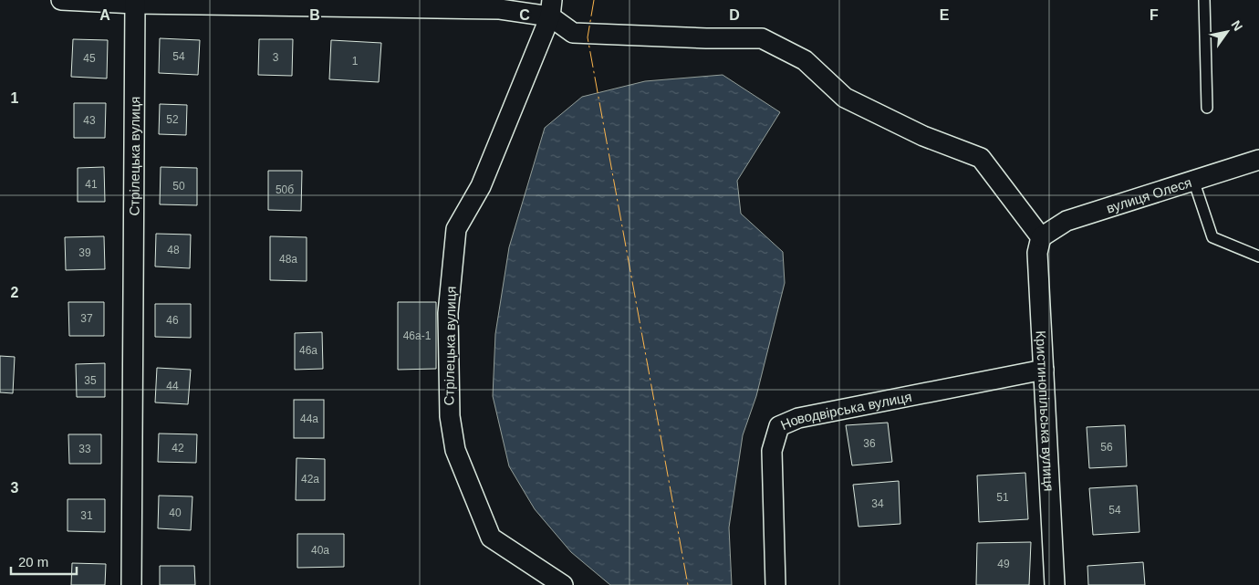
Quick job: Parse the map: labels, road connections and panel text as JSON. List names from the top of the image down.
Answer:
{
  "streets": {
    "street": [
      "Стрілецька вулиця",
      "вулиця Олеся",
      "Кристинопільська вулиця",
      "Новодвірська вулиця"
    ]
  },
  "crossings": [
    ["вулиця Олеся", "Кристинопільська вулиця"],
    ["Кристинопільська вулиця", "Новодвірська вулиця"]
  ],
  "house_numbers": [
    "54",
    "3",
    "45",
    "1",
    "52",
    "43",
    "41",
    "50",
    "50б",
    "48",
    "39",
    "48а",
    "37",
    "46",
    "46а-1",
    "46а",
    "35",
    "44",
    "44а",
    "36",
    "56",
    "42",
    "33",
    "42а",
    "51",
    "34",
    "54",
    "40",
    "31",
    "40а",
    "49"
  ],
  "scale_bar": "20 m",
  "north": "top right",
  "grid": {
    "columns": [
      "A",
      "B",
      "C",
      "D",
      "E",
      "F"
    ],
    "rows": ["1", "2", "3"]
  }
}
